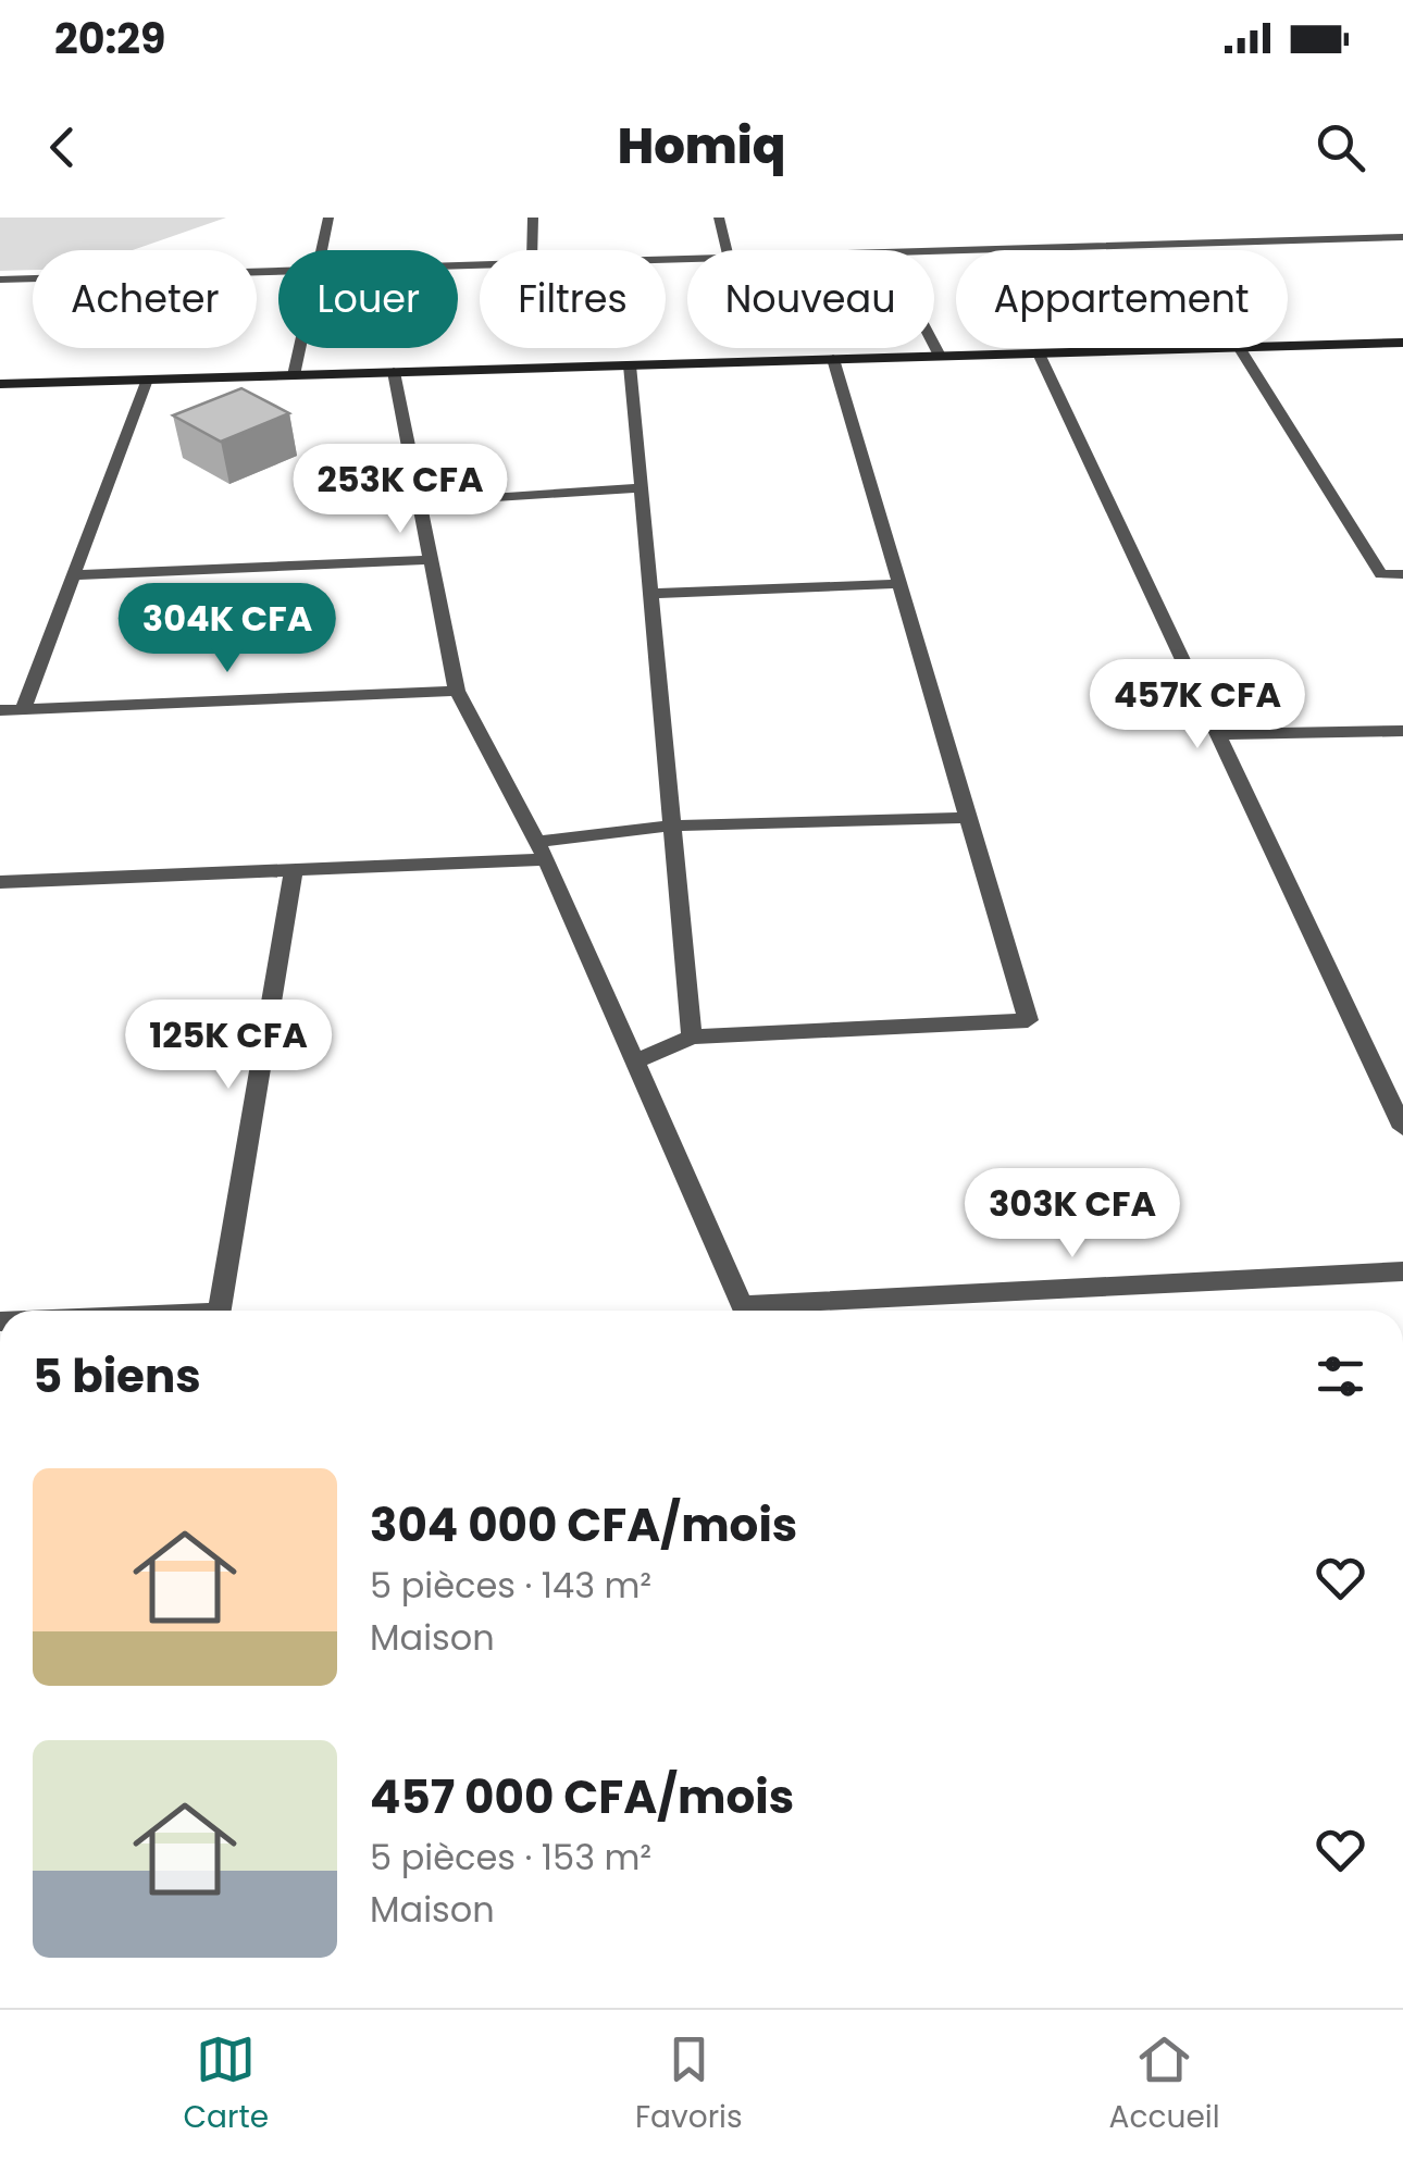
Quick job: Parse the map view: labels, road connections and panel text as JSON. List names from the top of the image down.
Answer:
{
  "page": {
    "status": "20:29",
    "header": "Homiq",
    "chip": [
      "Acheter",
      "Louer",
      "Filtres",
      "Nouveau",
      "Appartement"
    ],
    "price": [
      "253K CFA",
      "304K CFA",
      "457K CFA",
      "125K CFA",
      "303K CFA"
    ],
    "heading": "5 biens",
    "list": [
      {
        "name": "304 000 CFA/mois",
        "note": "5 pièces · 143 m² · Maison"
      },
      {
        "name": "457 000 CFA/mois",
        "note": "5 pièces · 153 m² · Maison"
      }
    ],
    "tabs": ["Carte", "Favoris", "Accueil"]
  }
}
